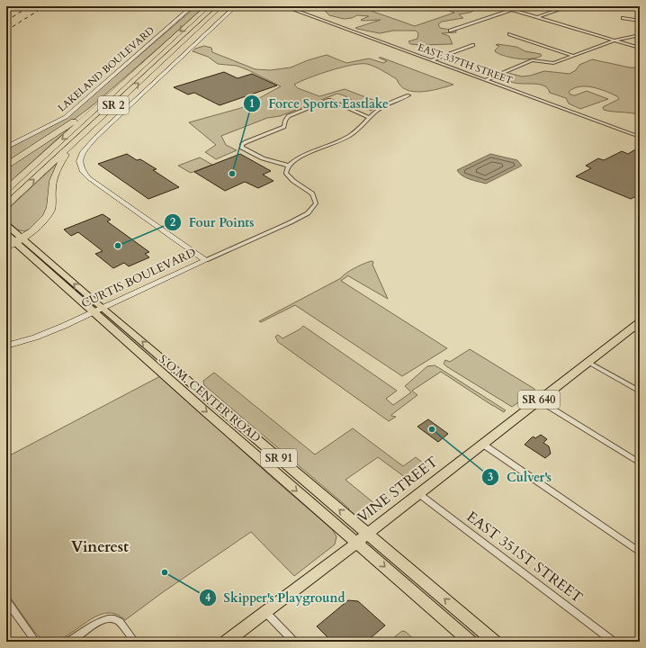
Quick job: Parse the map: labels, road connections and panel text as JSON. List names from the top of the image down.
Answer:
{
  "streets": {
    "highway": ["SR 2"],
    "main road": [
      "S.O.M. CENTER ROAD",
      "SR 640",
      "SR 91",
      "VINE STREET"
    ],
    "street": [
      "EAST 337TH STREET",
      "LAKELAND BOULEVARD",
      "CURTIS BOULEVARD",
      "EAST 351ST STREET"
    ]
  },
  "crossings": [
    ["CURTIS BOULEVARD", "S.O.M. CENTER ROAD"],
    ["S.O.M. CENTER ROAD", "VINE STREET"],
    ["VINE STREET", "EAST 351ST STREET"]
  ],
  "districts": ["Vinerest"],
  "places": [
    "Force Sports Eastlake",
    "Four Points",
    "Culver's",
    "Skipper's Playground"
  ]
}
